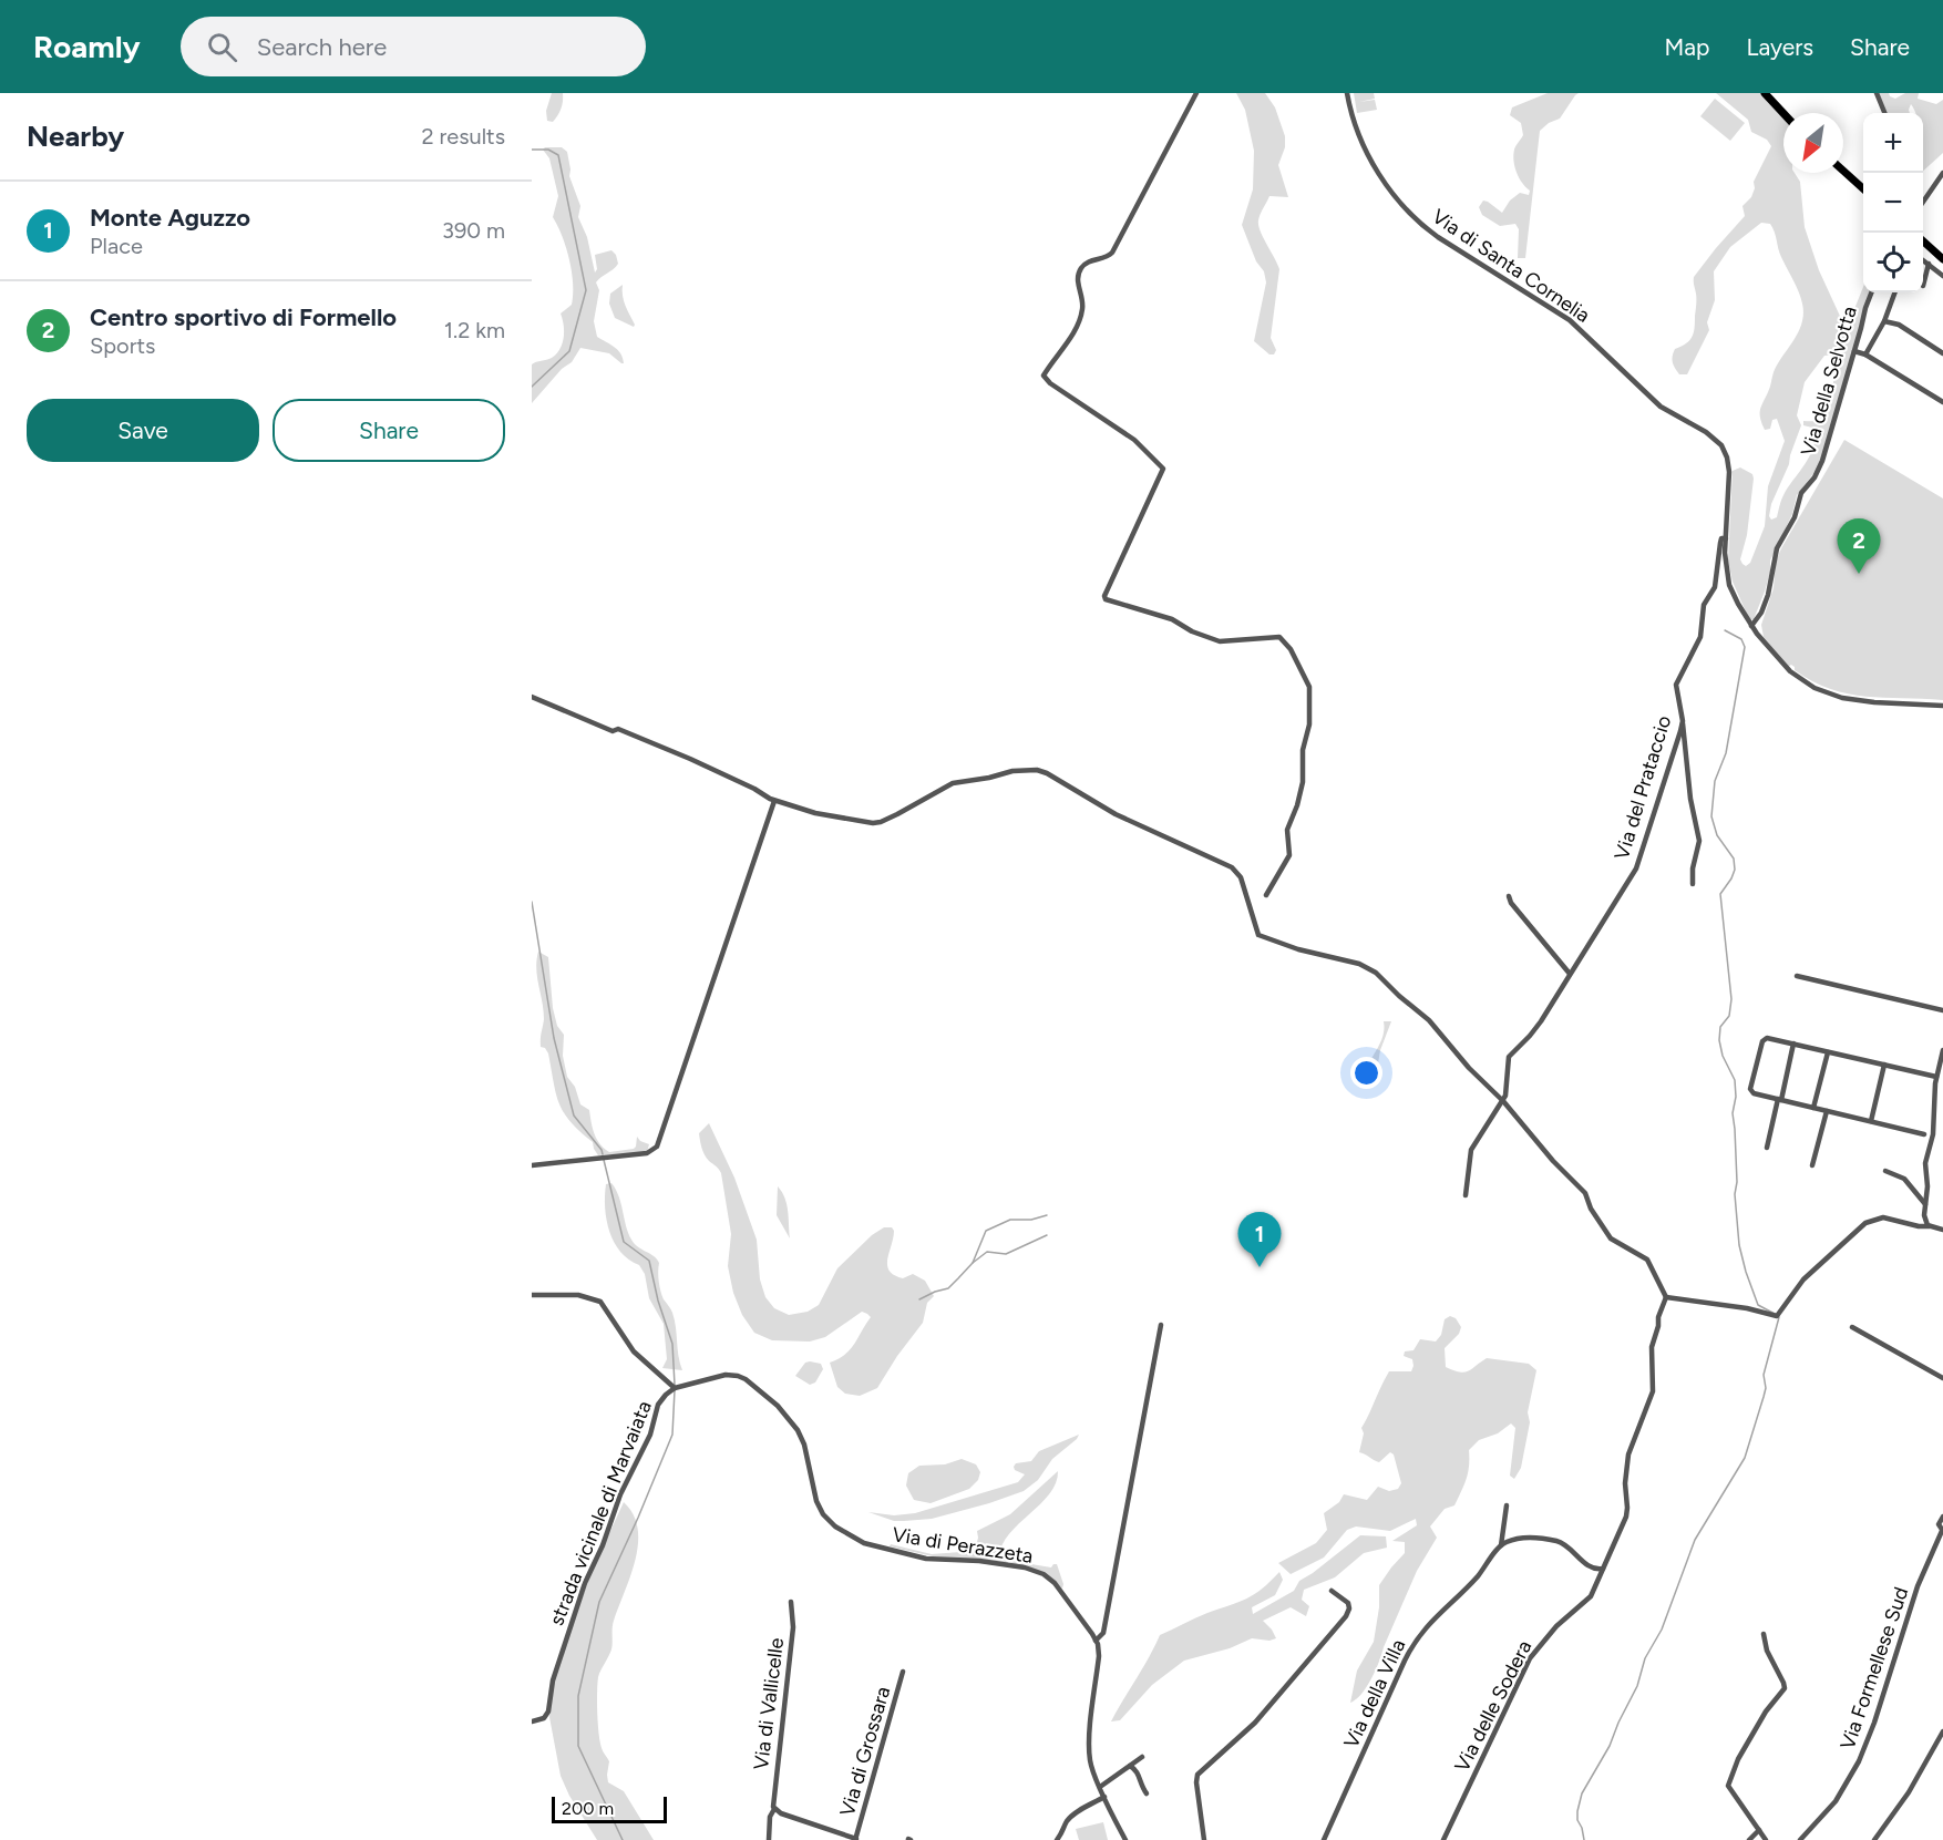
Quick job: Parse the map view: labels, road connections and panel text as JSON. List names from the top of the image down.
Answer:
{
  "streets": {
    "street": [
      "Via di Santa Cornelia",
      "Via della Selvotta",
      "Via del Prataccio",
      "strada vicinale di Marvaiata",
      "Via di Perazzeta",
      "Via Formellese Sud",
      "Via della Villa",
      "Via di Vallicelle",
      "Via delle Sodera",
      "Via di Grossara"
    ]
  },
  "crossings": [
    ["Via di Santa Cornelia", "Via del Prataccio"],
    ["strada vicinale di Marvaiata", "Via di Perazzeta"]
  ],
  "scale_bar": "200 m",
  "north": "bottom left",
  "page": {
    "header": "Roamly",
    "search": "Search here",
    "nav": ["Map", "Layers", "Share"],
    "heading": ["Nearby", "2 results"],
    "map_buttons": ["+", "−"],
    "list": [
      {
        "mark": "1",
        "name": "Monte Aguzzo",
        "note": "Place",
        "value": "390 m"
      },
      {
        "mark": "2",
        "name": "Centro sportivo di Formello",
        "note": "Sports",
        "value": "1.2 km"
      }
    ],
    "buttons": ["Save", "Share"],
    "pins": ["2", "1"],
    "scale": "200 m"
  }
}
